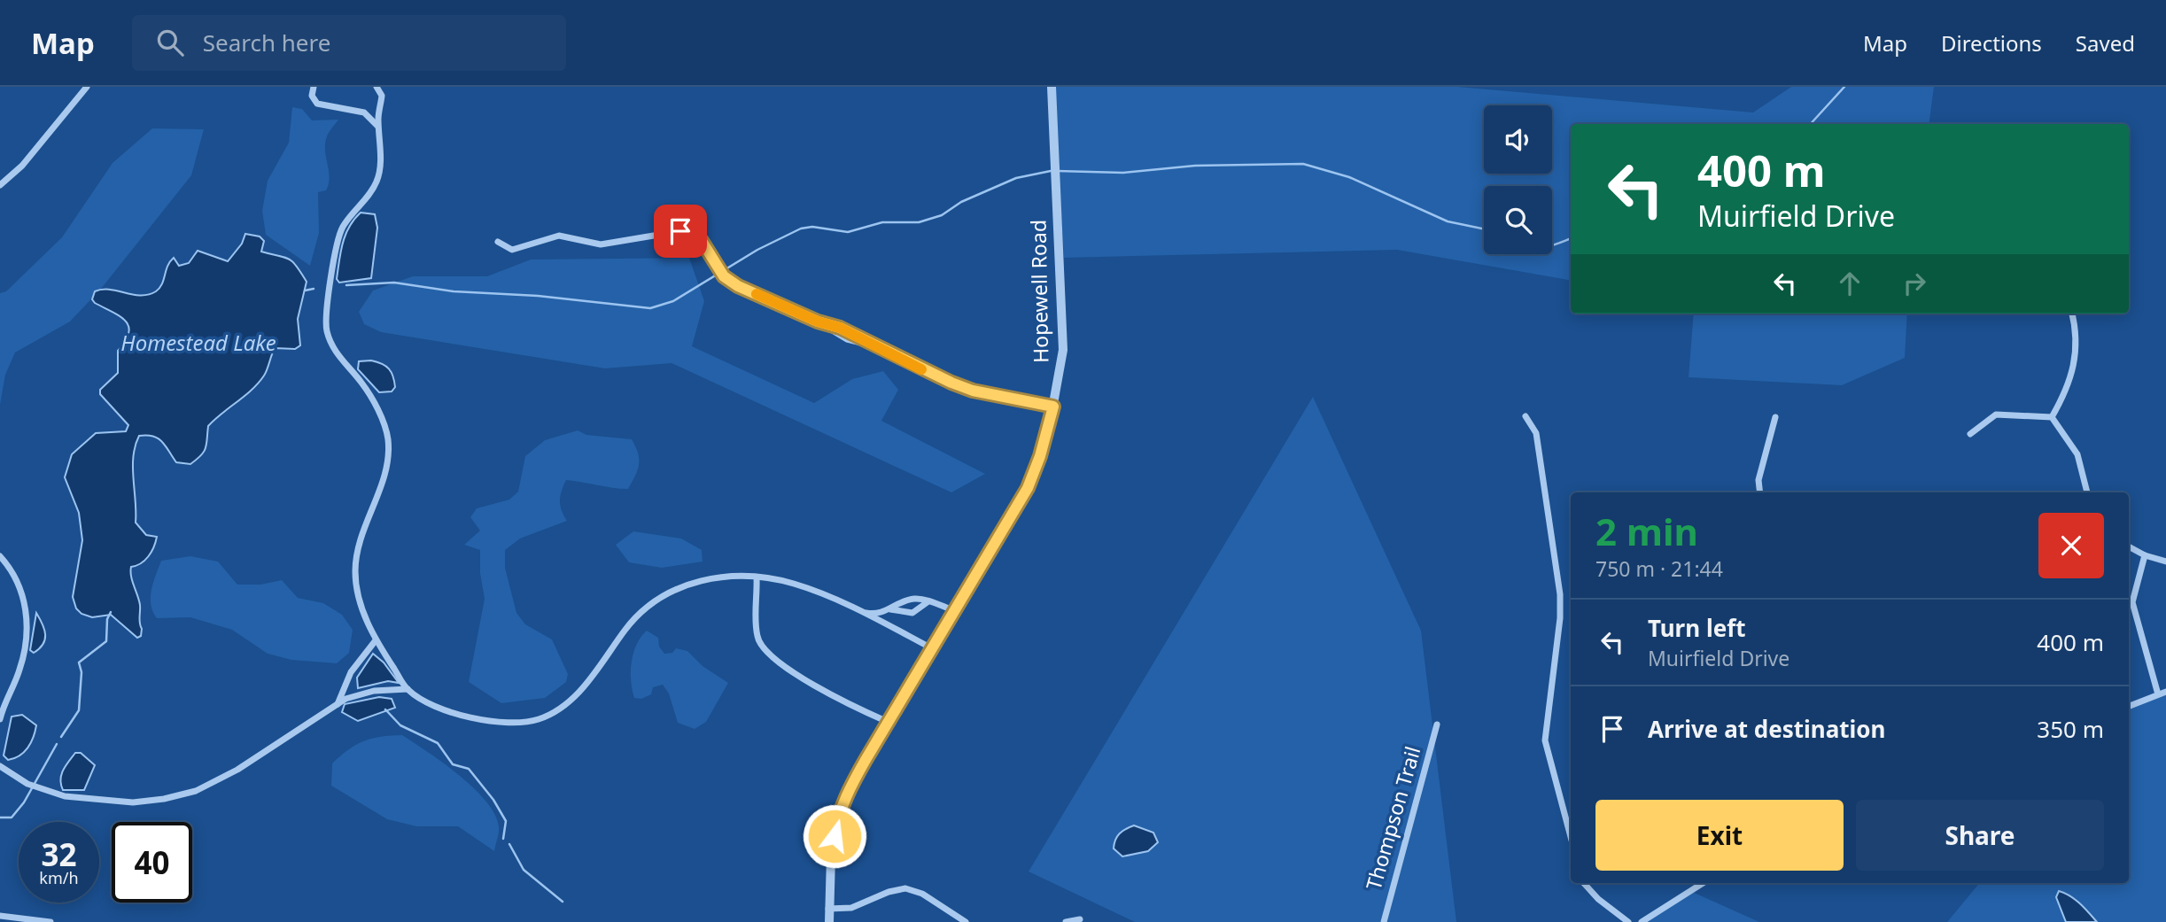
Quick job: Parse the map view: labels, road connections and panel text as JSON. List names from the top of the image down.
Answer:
{
  "streets": {
    "street": ["Hopewell Road", "Thompson Trail"]
  },
  "water": ["Homestead Lake"],
  "page": {
    "header": "Map",
    "search": "Search here",
    "nav": ["Map", "Directions", "Saved"],
    "turn": ["400 m", "Muirfield Drive"],
    "heading": ["2 min", "750 m · 21:44"],
    "list": [
      {
        "name": "Turn left",
        "note": "Muirfield Drive",
        "value": "400 m"
      },
      {
        "name": "Arrive at destination",
        "value": "350 m"
      }
    ],
    "buttons": ["Exit", "Share"],
    "speed": "32 km/h",
    "limit": "40"
  }
}
